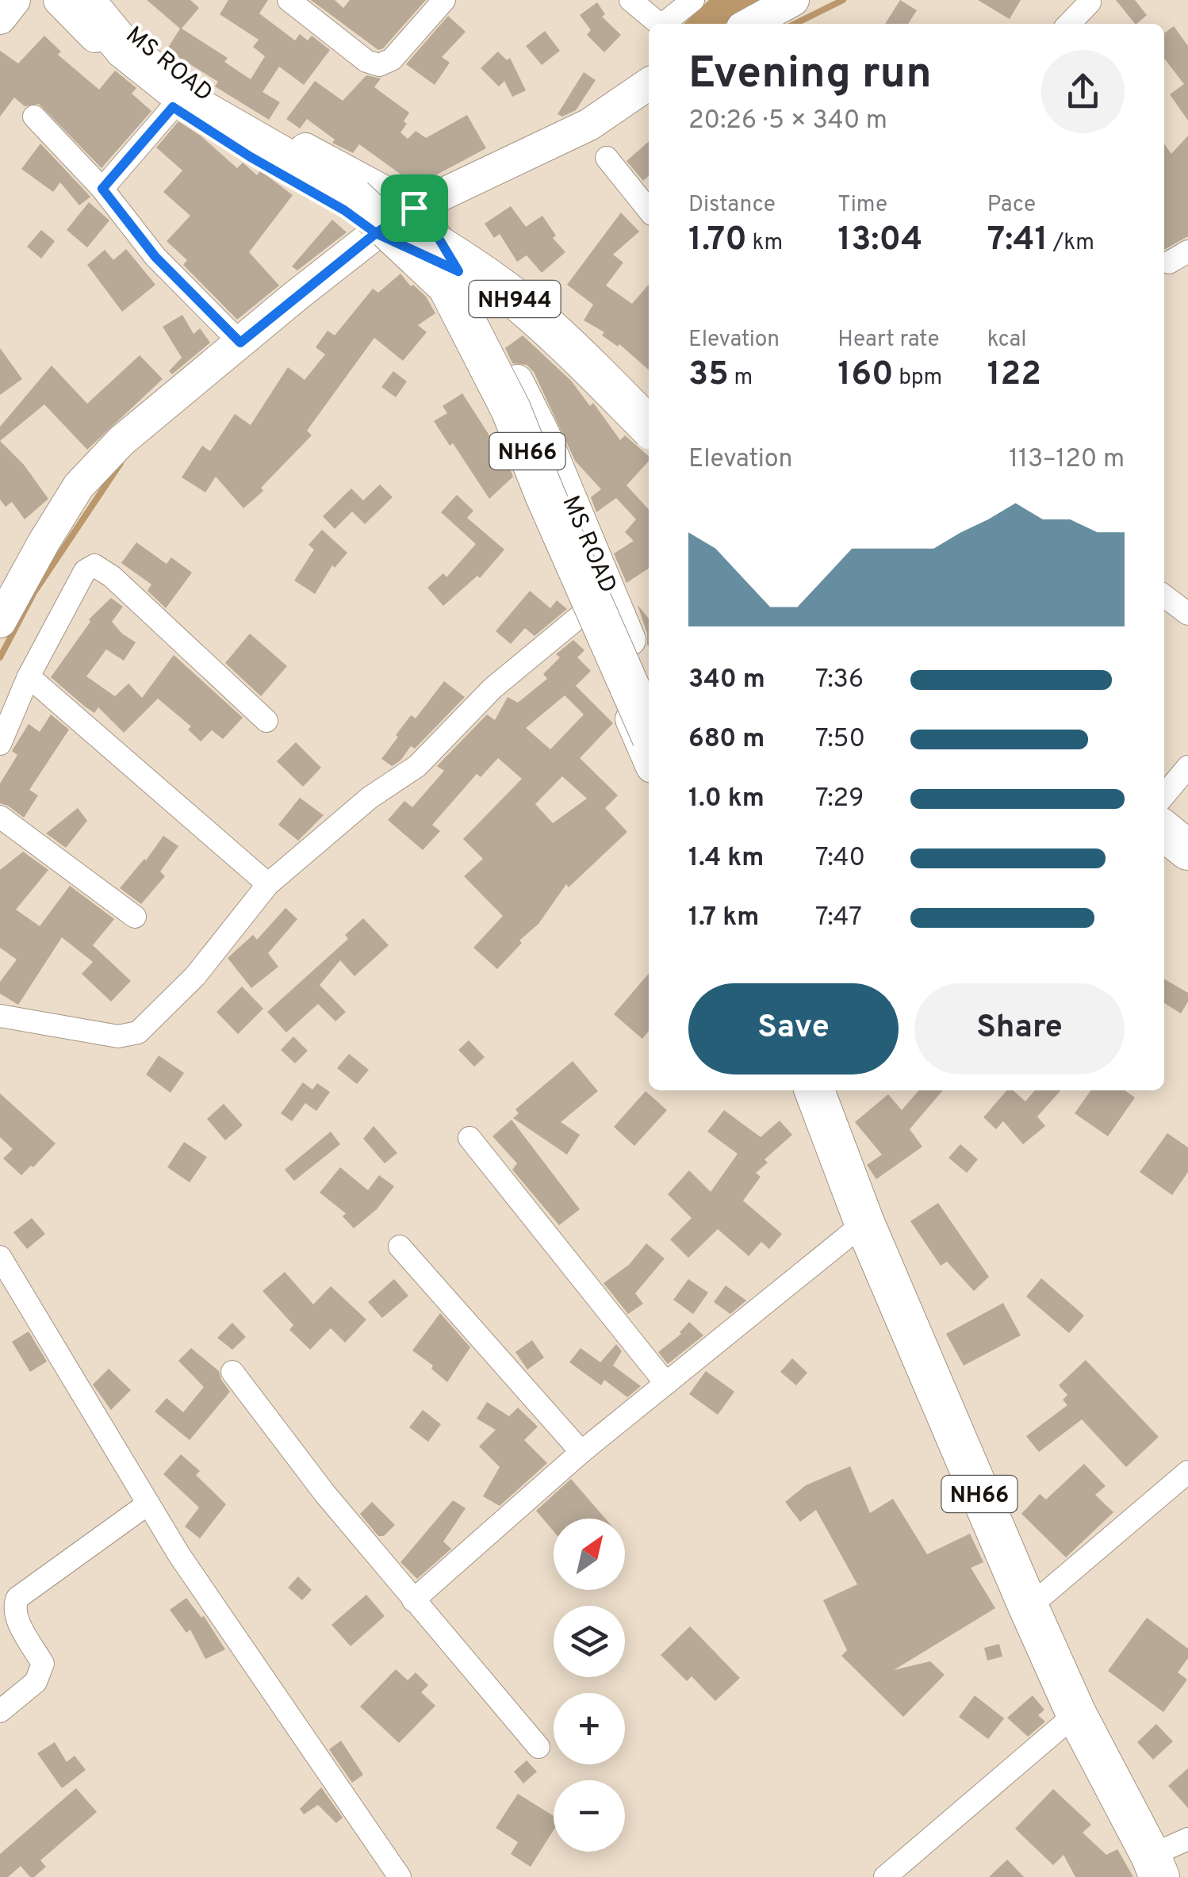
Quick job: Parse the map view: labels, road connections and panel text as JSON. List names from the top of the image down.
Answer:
{
  "streets": {
    "highway": ["NH944", "NH66"],
    "street": ["MS ROAD"]
  },
  "crossings": [
    ["NH944", "NH66"]
  ],
  "north": "top right",
  "page": {
    "heading": ["Evening run", "20:26 · 5 × 340 m"],
    "stats": [
      ["Distance", "1.70 km"],
      ["Time", "13:04"],
      ["Pace", "7:41 /km"],
      ["Elevation", "35 m"],
      ["Heart rate", "160 bpm"],
      ["kcal", "122"]
    ],
    "chart": ["Elevation", "113–120 m"],
    "list": [
      {
        "name": "340 m",
        "note": "7:36"
      },
      {
        "name": "680 m",
        "note": "7:50"
      },
      {
        "name": "1.0 km",
        "note": "7:29"
      },
      {
        "name": "1.4 km",
        "note": "7:40"
      },
      {
        "name": "1.7 km",
        "note": "7:47"
      }
    ],
    "buttons": ["Save", "Share"],
    "map_buttons": ["+", "−"]
  }
}
